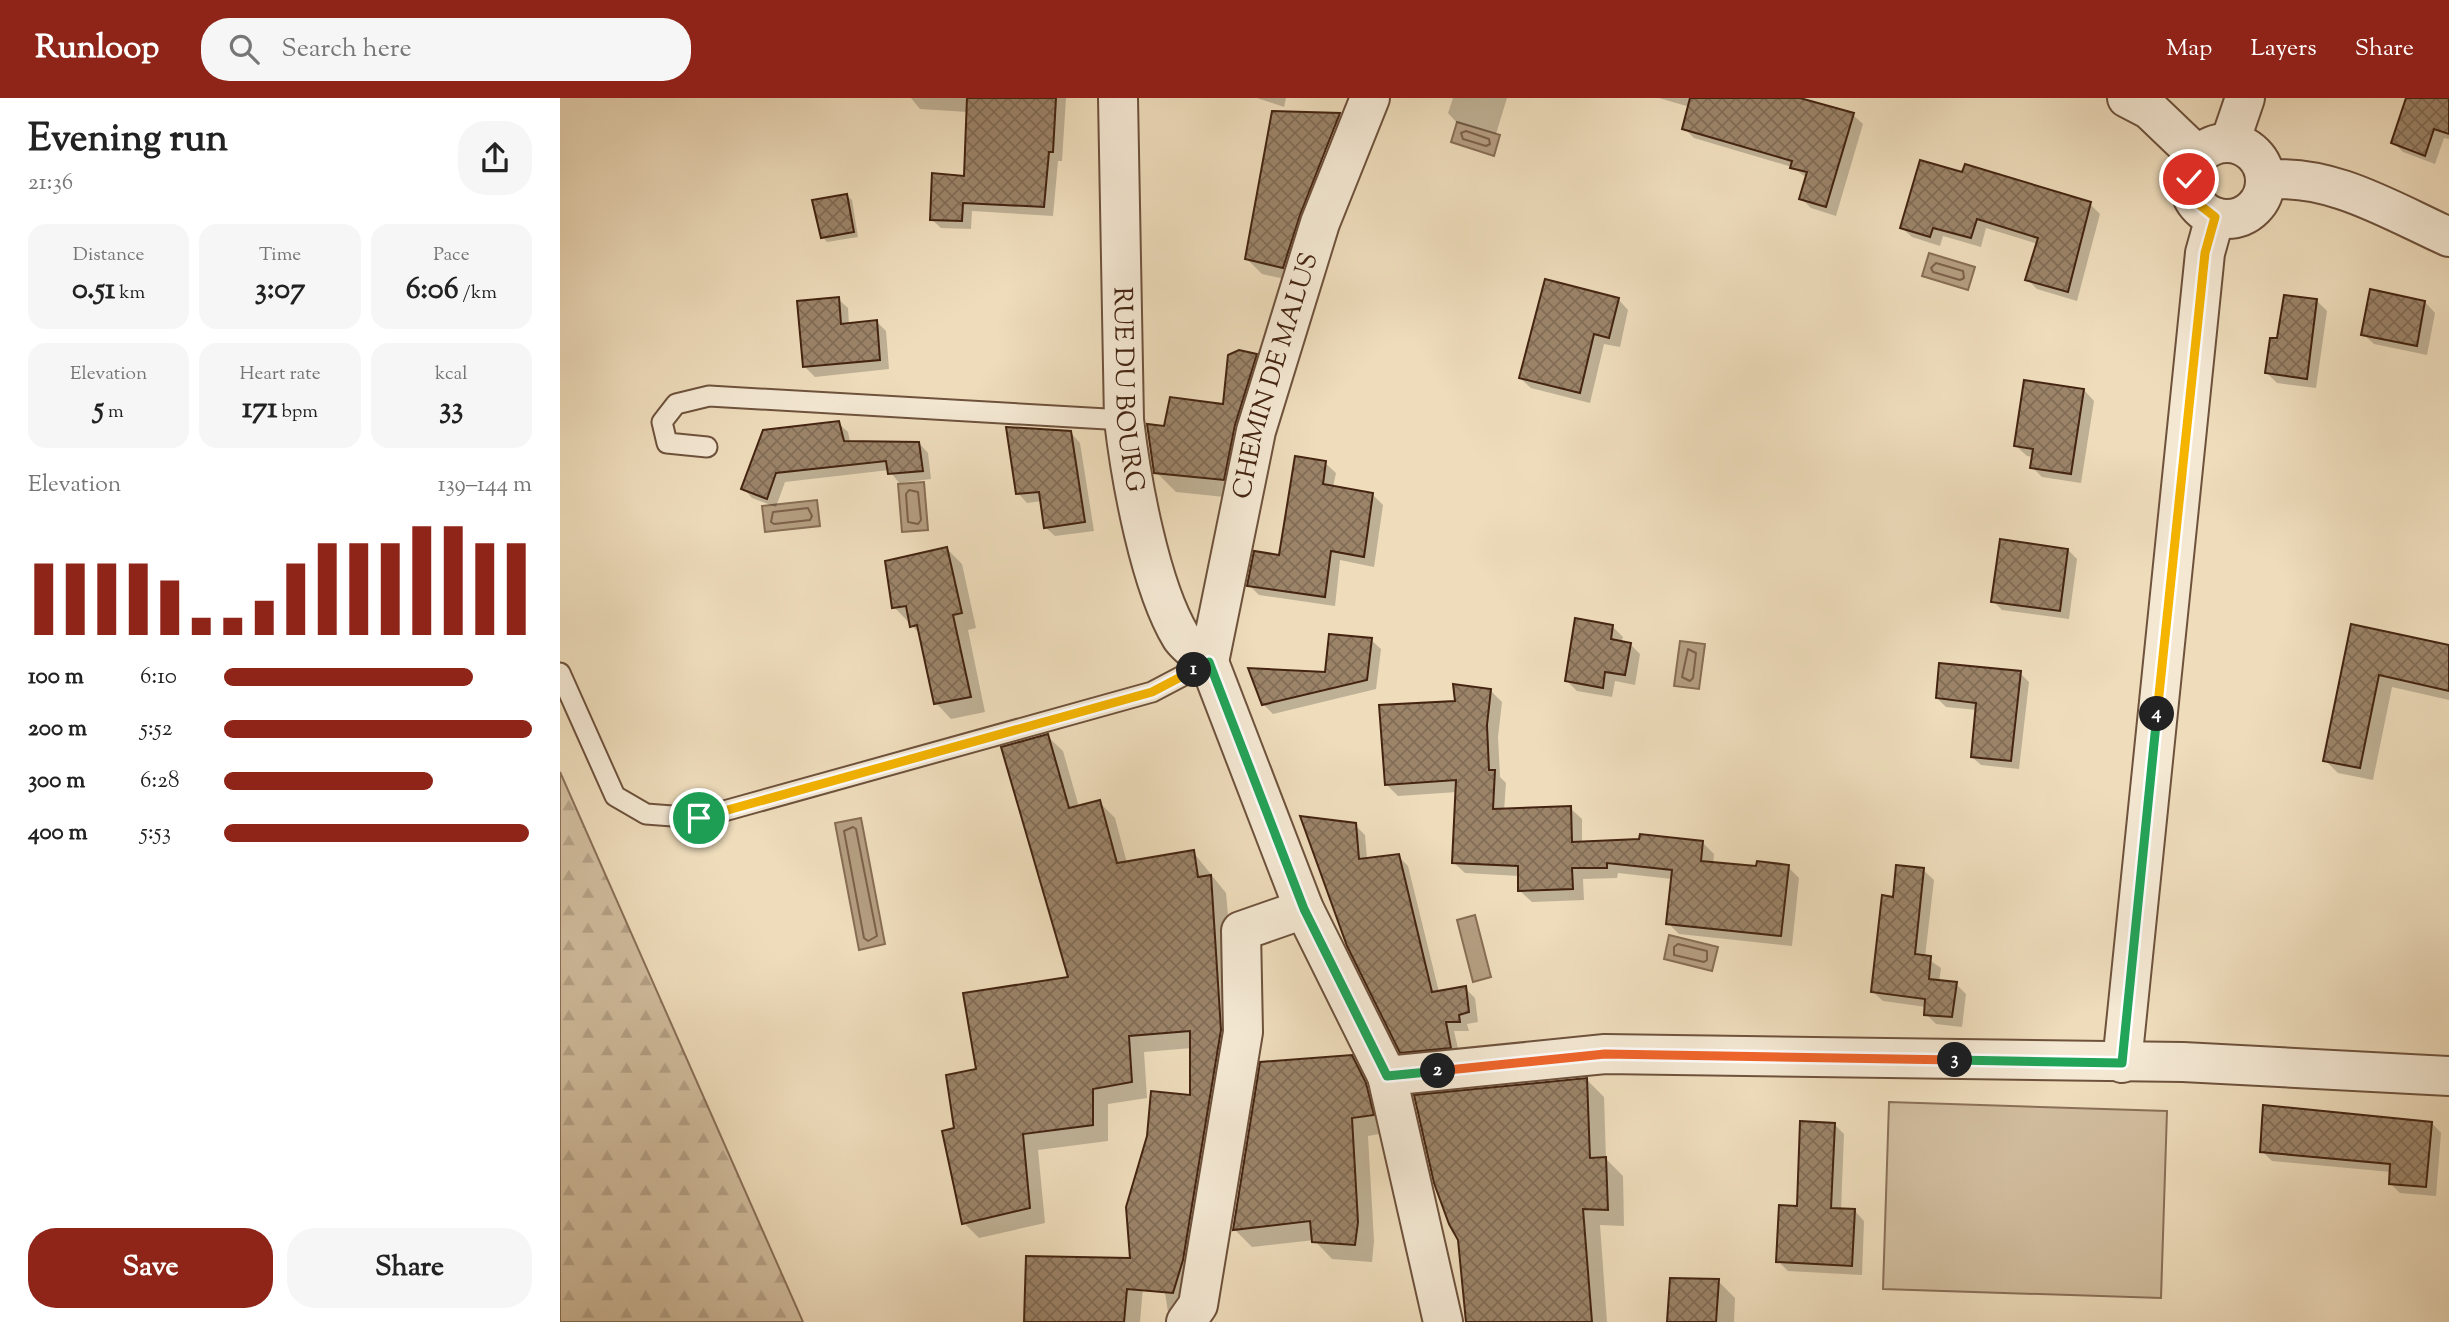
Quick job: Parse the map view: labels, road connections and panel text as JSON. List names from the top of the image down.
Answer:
{
  "streets": {
    "street": ["CHEMIN DE MALUS", "RUE DU BOURG"]
  },
  "crossings": [
    ["CHEMIN DE MALUS", "RUE DU BOURG"]
  ],
  "page": {
    "header": "Runloop",
    "search": "Search here",
    "nav": ["Map", "Layers", "Share"],
    "heading": ["Evening run", "21:36"],
    "stats": [
      ["Distance", "0.51 km"],
      ["Time", "3:07"],
      ["Pace", "6:06 /km"],
      ["Elevation", "5 m"],
      ["Heart rate", "171 bpm"],
      ["kcal", "33"]
    ],
    "chart": ["Elevation", "139–144 m"],
    "list": [
      {
        "name": "100 m",
        "note": "6:10"
      },
      {
        "name": "200 m",
        "note": "5:52"
      },
      {
        "name": "300 m",
        "note": "6:28"
      },
      {
        "name": "400 m",
        "note": "5:53"
      }
    ],
    "pins": [
      "1",
      "4",
      "3",
      "2"
    ],
    "buttons": ["Save", "Share"]
  }
}
